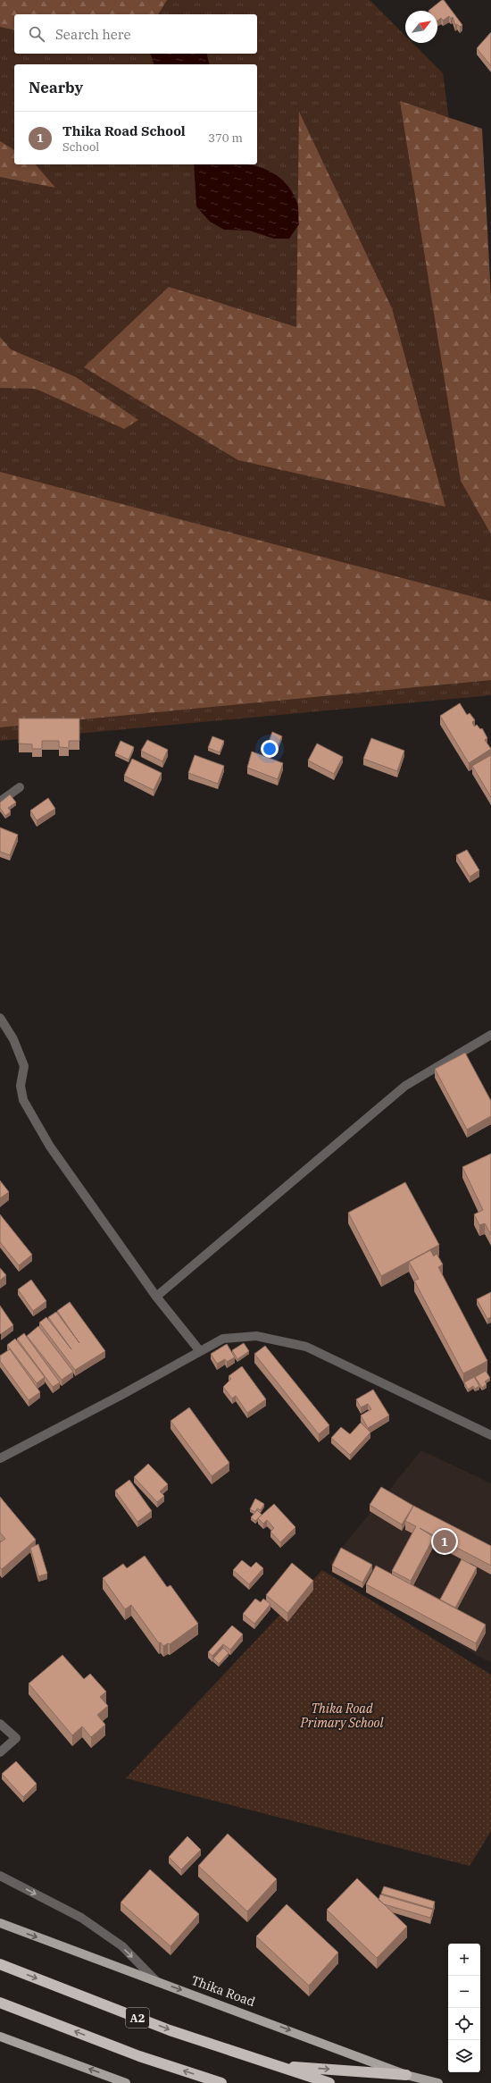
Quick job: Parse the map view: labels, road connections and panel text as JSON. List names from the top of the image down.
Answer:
{
  "streets": {
    "highway": ["A2"],
    "main road": ["Thika Road"]
  },
  "one_way": ["Thika Road"],
  "parks": ["Thika Road Primary School"],
  "north": "top right",
  "page": {
    "search": "Search here",
    "heading": "Nearby",
    "list": [
      {
        "mark": "1",
        "name": "Thika Road School",
        "note": "School",
        "value": "370 m"
      }
    ],
    "pins": "1",
    "map_buttons": ["+", "−"]
  }
}
